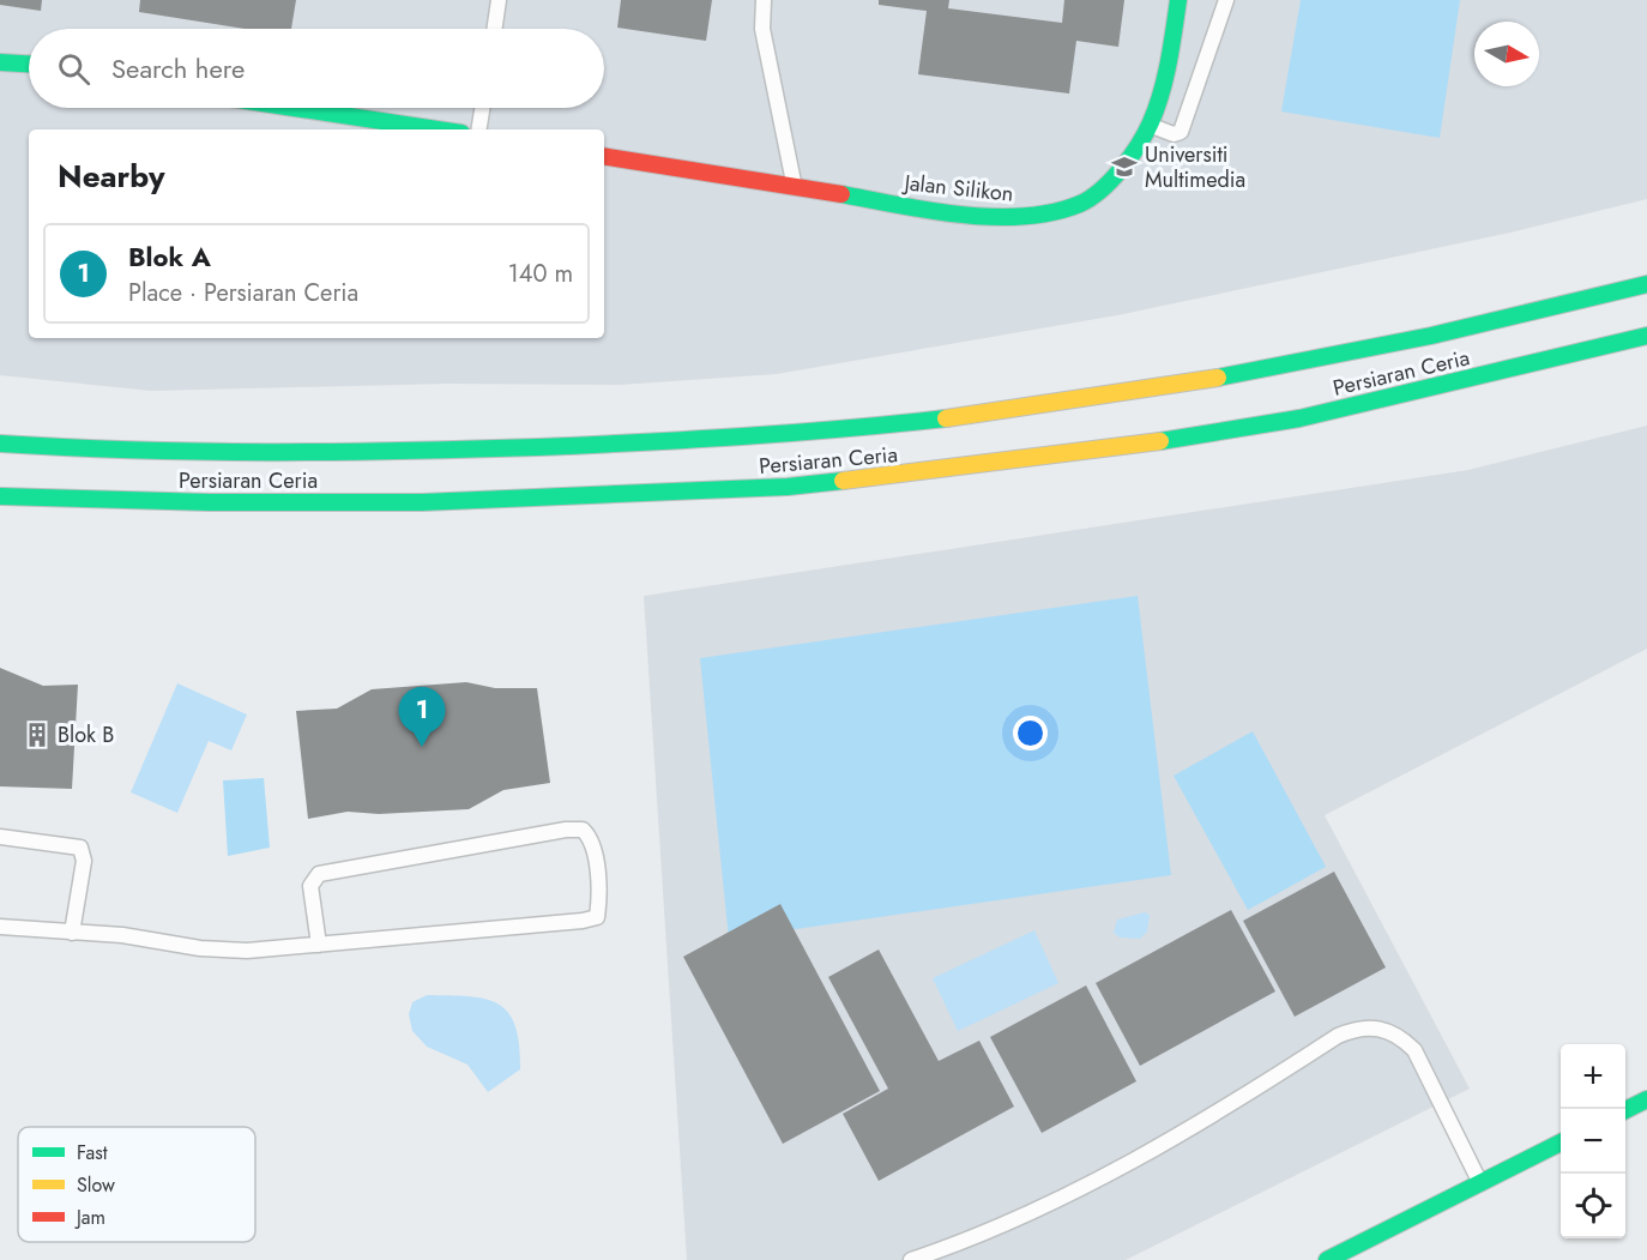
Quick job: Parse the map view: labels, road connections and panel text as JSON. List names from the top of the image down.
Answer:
{
  "streets": {
    "street": ["Jalan Silikon", "Persiaran Ceria"]
  },
  "places": {
    "school or university": ["Universiti Multimedia"],
    "building": ["Blok B"]
  },
  "legend": ["Fast", "Slow", "Jam"],
  "north": "right",
  "page": {
    "search": "Search here",
    "heading": "Nearby",
    "list": [
      {
        "mark": "1",
        "name": "Blok A",
        "note": "Place · Persiaran Ceria",
        "value": "140 m"
      }
    ],
    "pins": "1",
    "map_buttons": ["+", "−"]
  }
}
